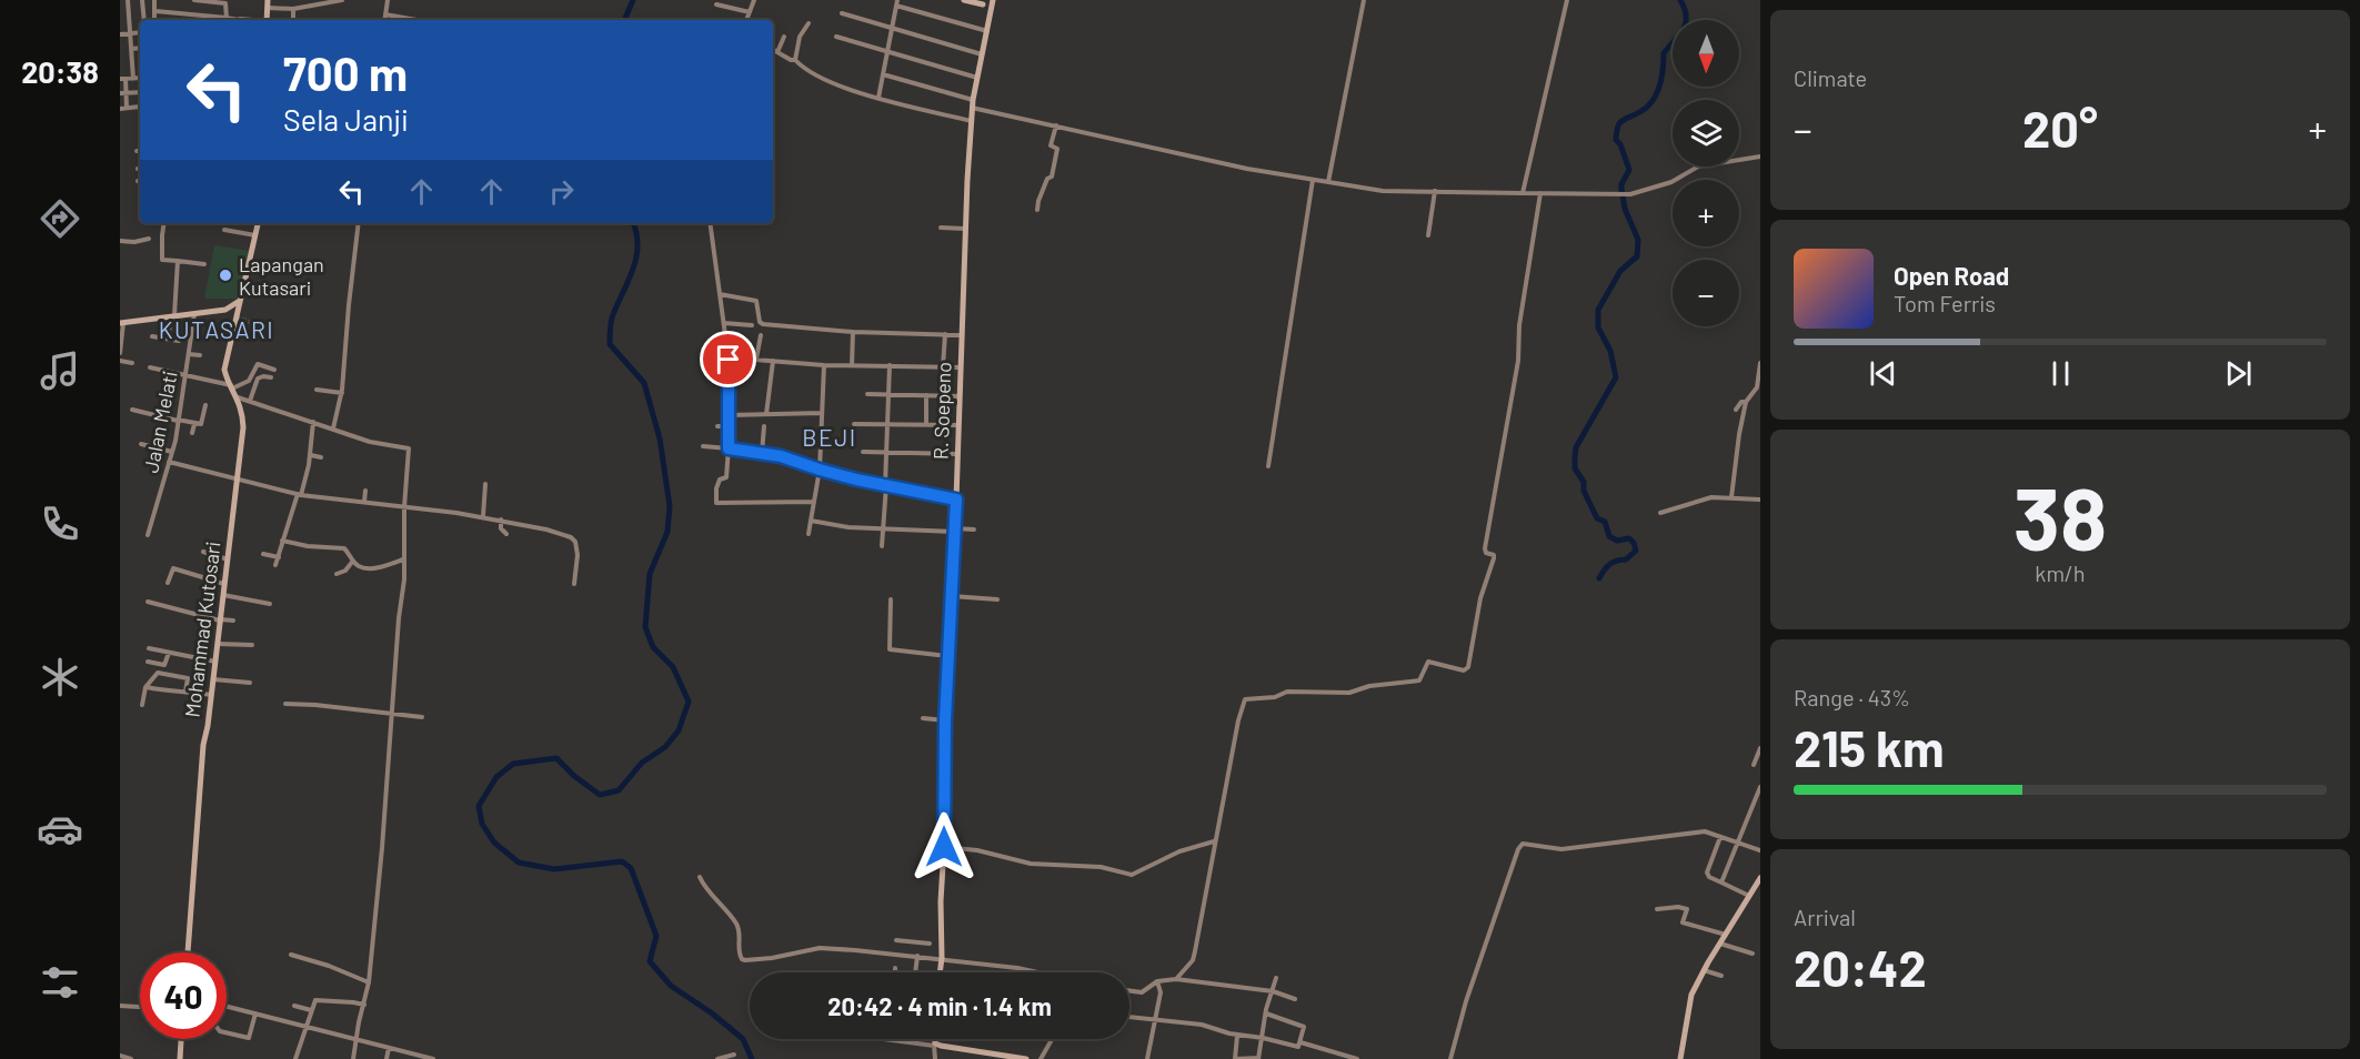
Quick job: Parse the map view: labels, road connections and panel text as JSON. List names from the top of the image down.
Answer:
{
  "streets": {
    "street": ["R. Soepeno", "Jalan Melati", "Mohammad Kutosari"]
  },
  "districts": ["KUTASARI", "BEJI"],
  "places": ["Lapangan Kutasari"],
  "north": "bottom",
  "page": {
    "tabs": "20:38",
    "tile": [
      "Climate",
      ["38", "km/h"],
      ["Range · 43%", "215 km"],
      ["Arrival", "20:42"]
    ],
    "map_buttons": ["+", "−"],
    "turn": ["700 m", "Sela Janji"],
    "heat": ["−", "20°", "+"],
    "song": ["Open Road", "Tom Ferris"],
    "limit": "40",
    "trip": "20:42 · 4 min · 1.4 km"
  }
}
